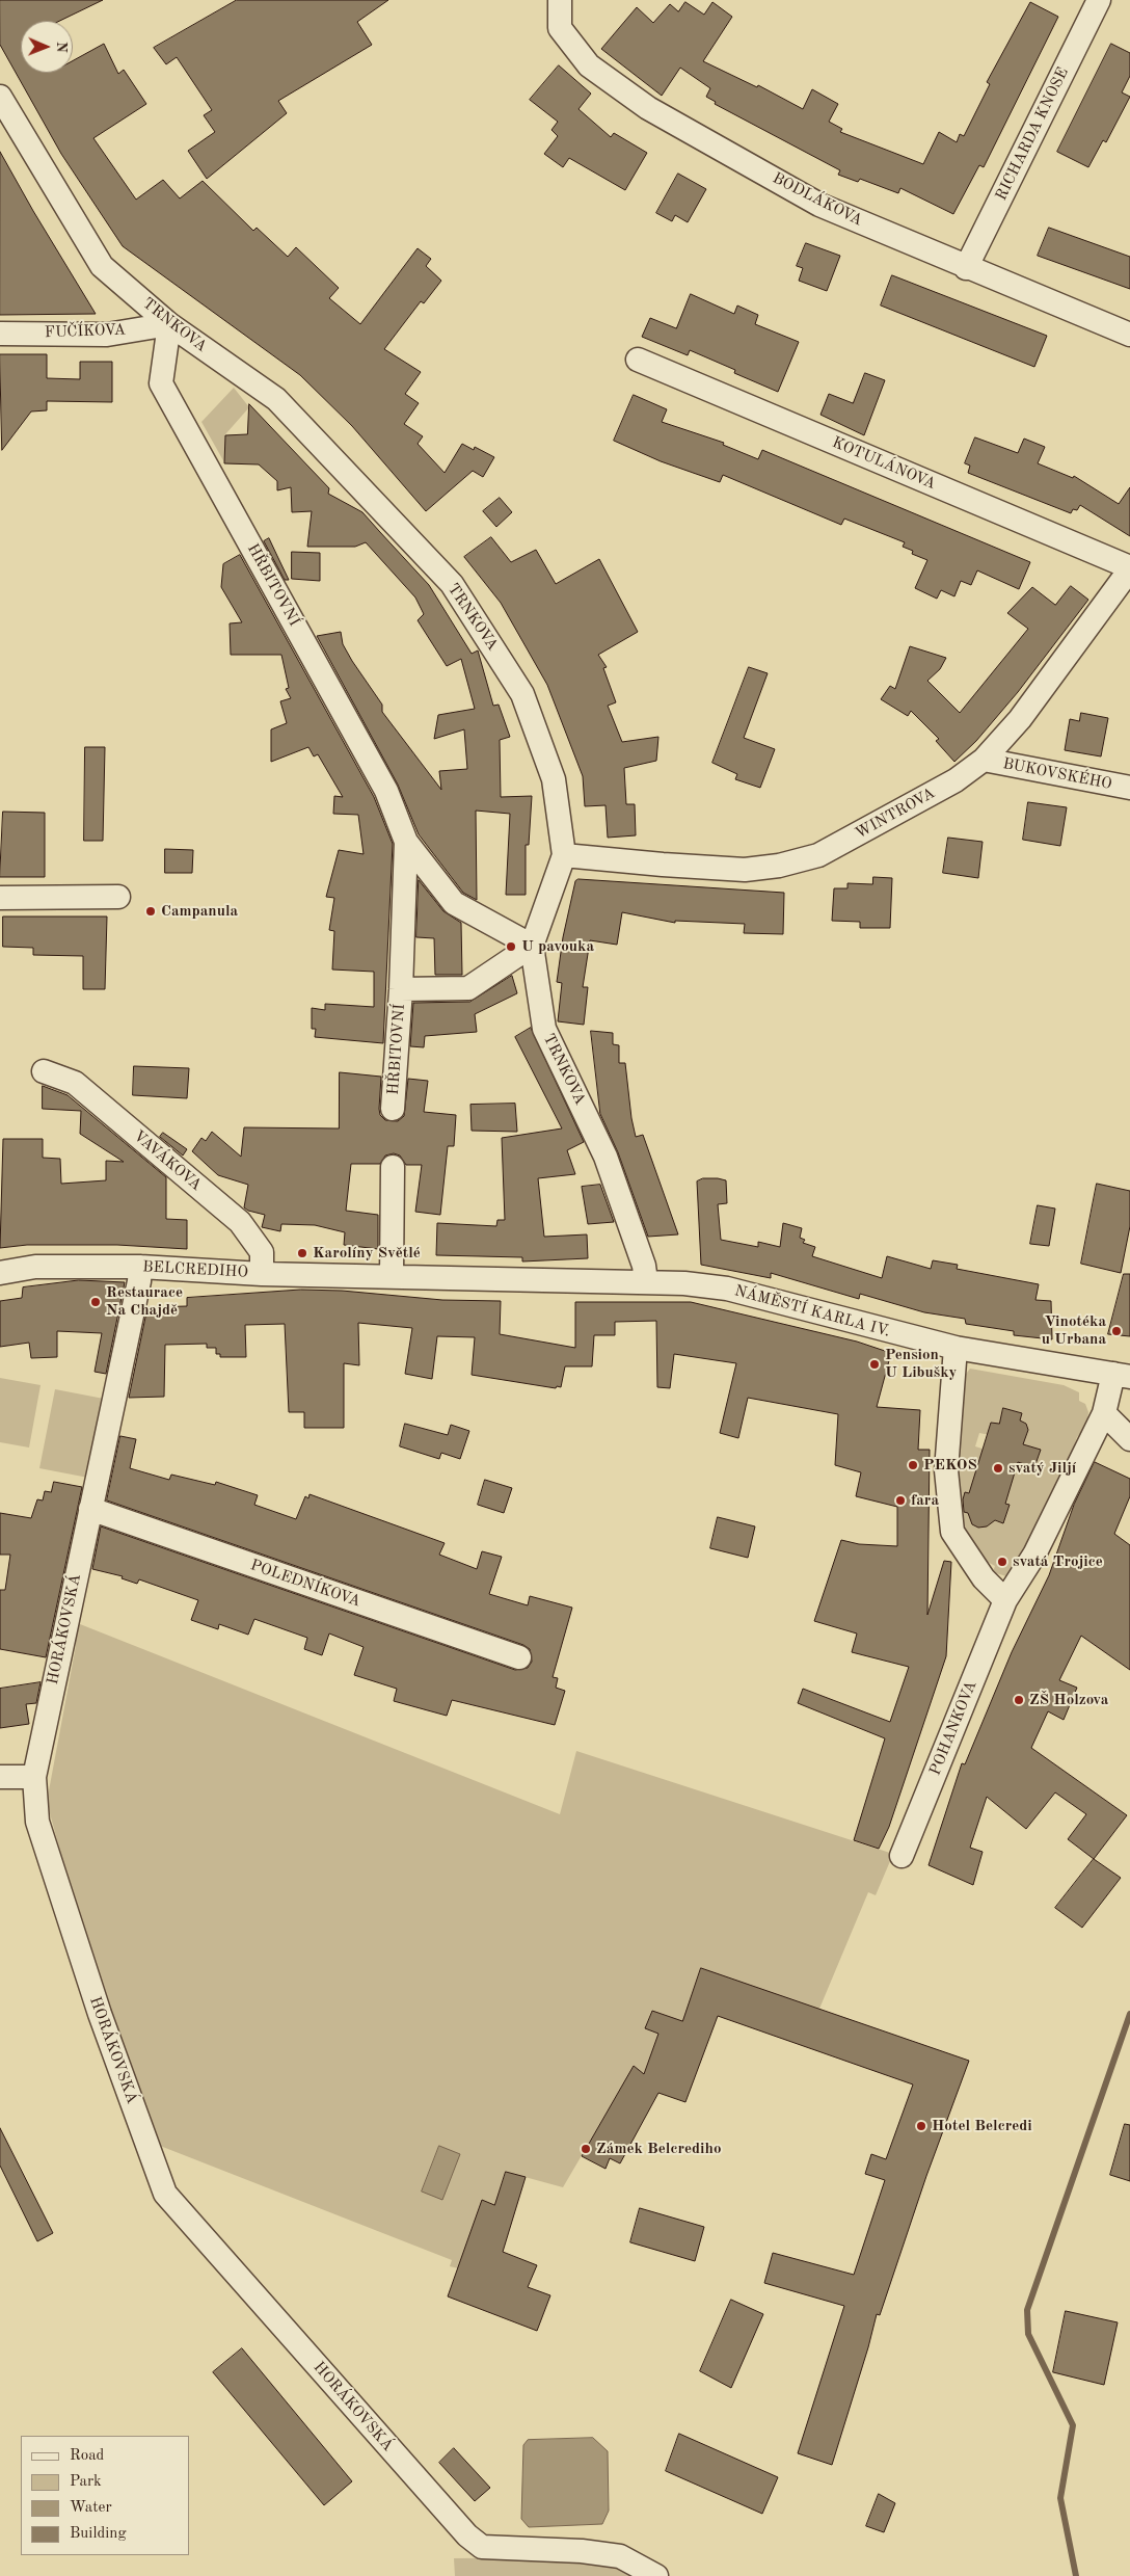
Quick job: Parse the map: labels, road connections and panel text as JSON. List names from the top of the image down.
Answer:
{
  "streets": {
    "street": [
      "RICHARDA KNOSE",
      "BODLÁKOVA",
      "TRNKOVA",
      "FUČÍKOVA",
      "KOTULÁNOVA",
      "HŘBITOVNÍ",
      "BUKOVSKÉHO",
      "WINTROVA",
      "VAVÁKOVA",
      "BELCREDIHO",
      "NÁMĚSTÍ KARLA IV.",
      "POLEDNÍKOVA",
      "HORÁKOVSKÁ",
      "POHANKOVA"
    ]
  },
  "crossings": [
    ["RICHARDA KNOSE", "BODLÁKOVA"],
    ["TRNKOVA", "FUČÍKOVA"],
    ["TRNKOVA", "HŘBITOVNÍ"],
    ["TRNKOVA", "WINTROVA"],
    ["TRNKOVA", "BELCREDIHO"],
    ["TRNKOVA", "NÁMĚSTÍ KARLA IV."],
    ["FUČÍKOVA", "HŘBITOVNÍ"],
    ["KOTULÁNOVA", "WINTROVA"],
    ["BUKOVSKÉHO", "WINTROVA"],
    ["VAVÁKOVA", "BELCREDIHO"],
    ["BELCREDIHO", "NÁMĚSTÍ KARLA IV."],
    ["BELCREDIHO", "HORÁKOVSKÁ"],
    ["NÁMĚSTÍ KARLA IV.", "POHANKOVA"],
    ["POLEDNÍKOVA", "HORÁKOVSKÁ"]
  ],
  "places": [
    "Campanula",
    "U pavouka",
    "Karolíny Světlé",
    "Restaurace Na Chajdě",
    "Vinotéka u Urbana",
    "Pension U Libušky",
    "PEKOS",
    "svatý Jiljí",
    "fara",
    "svatá Trojice",
    "ZŠ Holzova",
    "Hotel Belcredi",
    "Zámek Belcrediho"
  ],
  "legend": [
    "Road",
    "Park",
    "Water",
    "Building"
  ],
  "north": "right"
}
